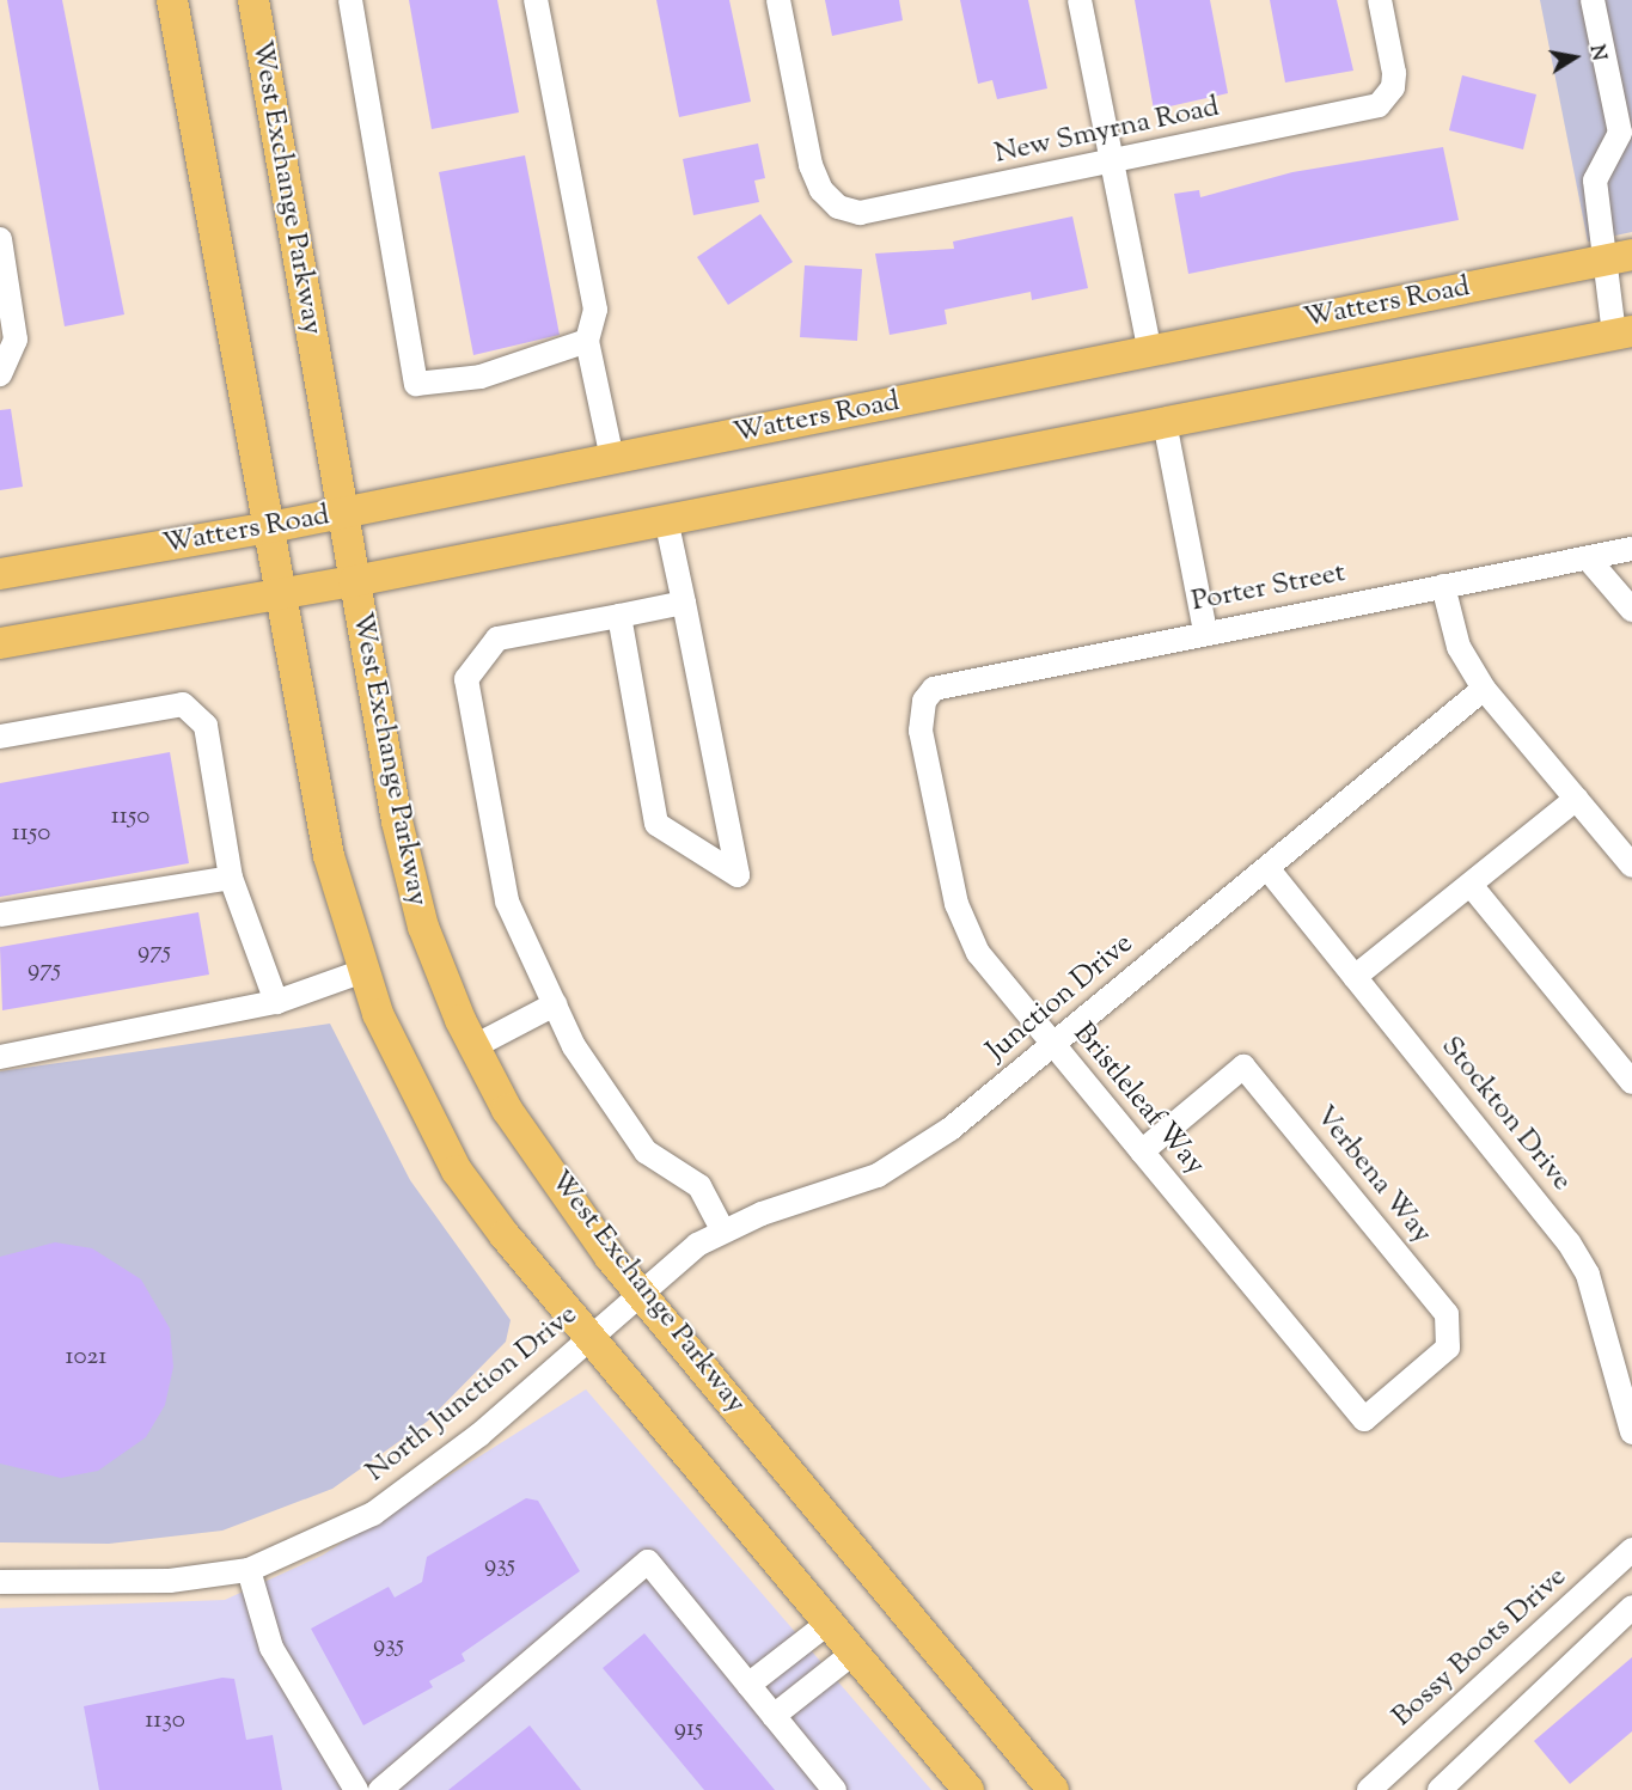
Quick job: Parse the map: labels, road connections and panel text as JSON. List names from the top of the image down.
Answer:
{
  "streets": {
    "main road": ["West Exchange Parkway", "Watters Road"],
    "street": [
      "New Smyrna Road",
      "Porter Street",
      "Junction Drive",
      "Bristleleaf Way",
      "Stockton Drive",
      "Verbena Way",
      "North Junction Drive",
      "Bossy Boots Drive"
    ]
  },
  "crossings": [
    ["West Exchange Parkway", "Watters Road"],
    ["West Exchange Parkway", "Junction Drive"],
    ["West Exchange Parkway", "North Junction Drive"],
    ["Porter Street", "Bristleleaf Way"],
    ["Junction Drive", "Bristleleaf Way"],
    ["Junction Drive", "Stockton Drive"],
    ["Junction Drive", "North Junction Drive"],
    ["Bristleleaf Way", "Verbena Way"]
  ],
  "house_numbers": [
    "1150",
    "1150",
    "975",
    "975",
    "1021",
    "935",
    "935",
    "1130",
    "915"
  ],
  "north": "right"
}
